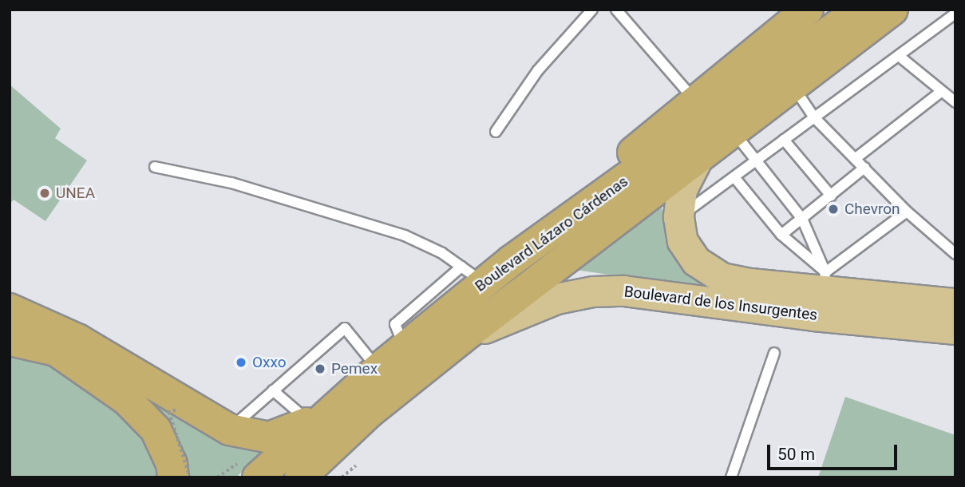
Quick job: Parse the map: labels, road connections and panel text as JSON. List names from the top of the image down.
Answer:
{
  "streets": {
    "highway": ["Boulevard Lázaro Cárdenas"],
    "main road": ["Boulevard de los Insurgentes"]
  },
  "crossings": [
    ["Boulevard Lázaro Cárdenas", "Boulevard de los Insurgentes"]
  ],
  "places": [
    "UNEA",
    "Chevron",
    "Oxxo",
    "Pemex"
  ],
  "scale_bar": "50 m"
}
